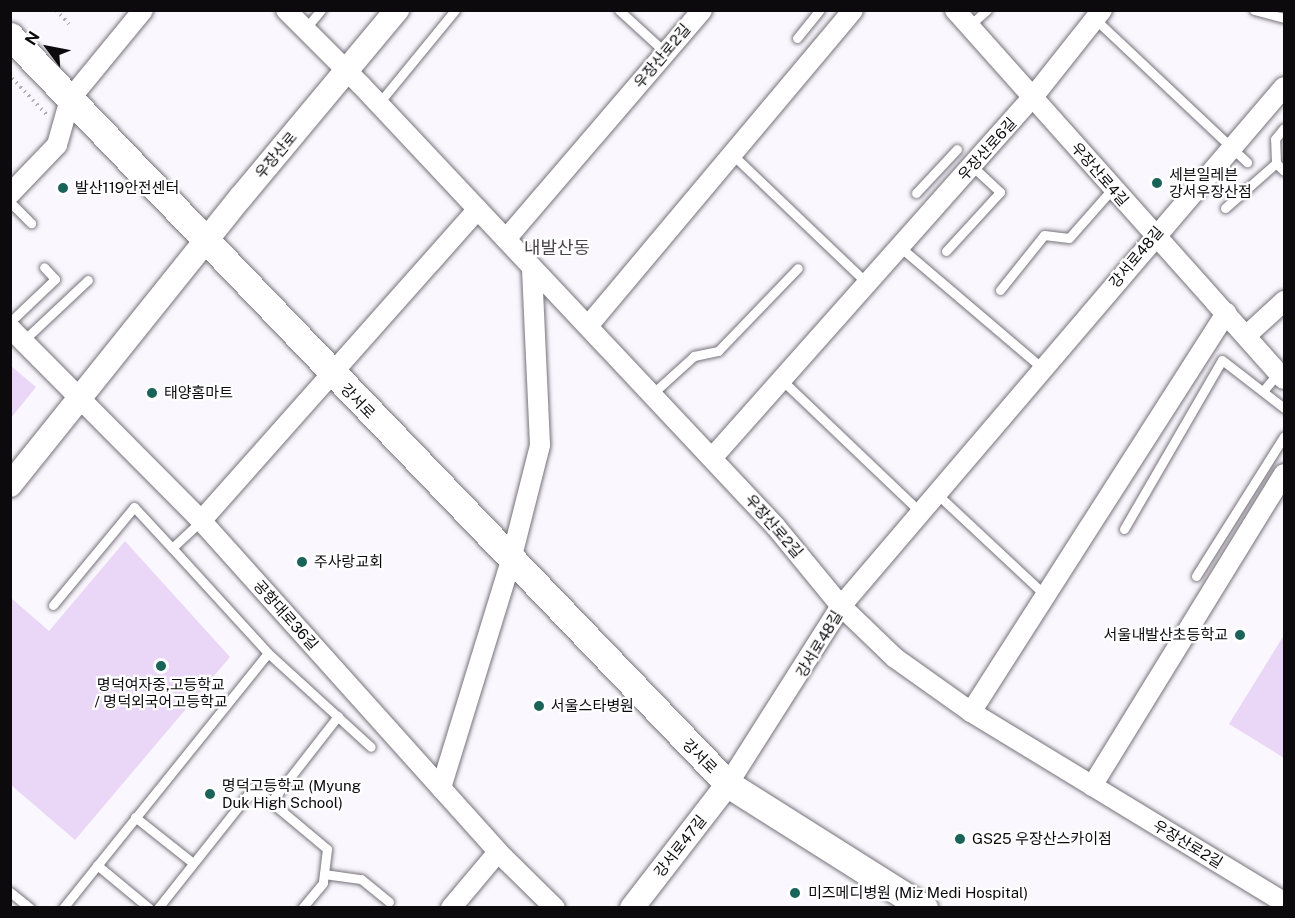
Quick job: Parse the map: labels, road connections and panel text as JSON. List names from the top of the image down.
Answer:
{
  "streets": {
    "main road": ["강서로"],
    "street": [
      "우장산로2길",
      "우장산로6길",
      "우장산로",
      "우장산로4길",
      "강서로48길",
      "공항대로36길",
      "강서로47길"
    ]
  },
  "crossings": [
    ["우장산로2길", "우장산로6길"],
    ["우장산로2길", "우장산로"],
    ["우장산로2길", "강서로48길"],
    ["우장산로2길", "강서로"],
    ["우장산로6길", "우장산로4길"],
    ["우장산로", "강서로"],
    ["우장산로4길", "강서로48길"],
    ["강서로48길", "강서로"],
    ["강서로48길", "강서로47길"],
    ["강서로", "공항대로36길"],
    ["강서로", "강서로47길"]
  ],
  "districts": ["내발산동"],
  "places": [
    "세븐일레븐 강서우장산점",
    "발산119안전센터",
    "태양홈마트",
    "주사랑교회",
    "서울내발산초등학교",
    "명덕여자중,고등학교 / 명덕외국어고등학교",
    "서울스타병원",
    "명덕고등학교 (Myung Duk High School)",
    "GS25 우장산스카이점",
    "미즈메디병원 (Miz Medi Hospital)"
  ],
  "north": "top left"
}
